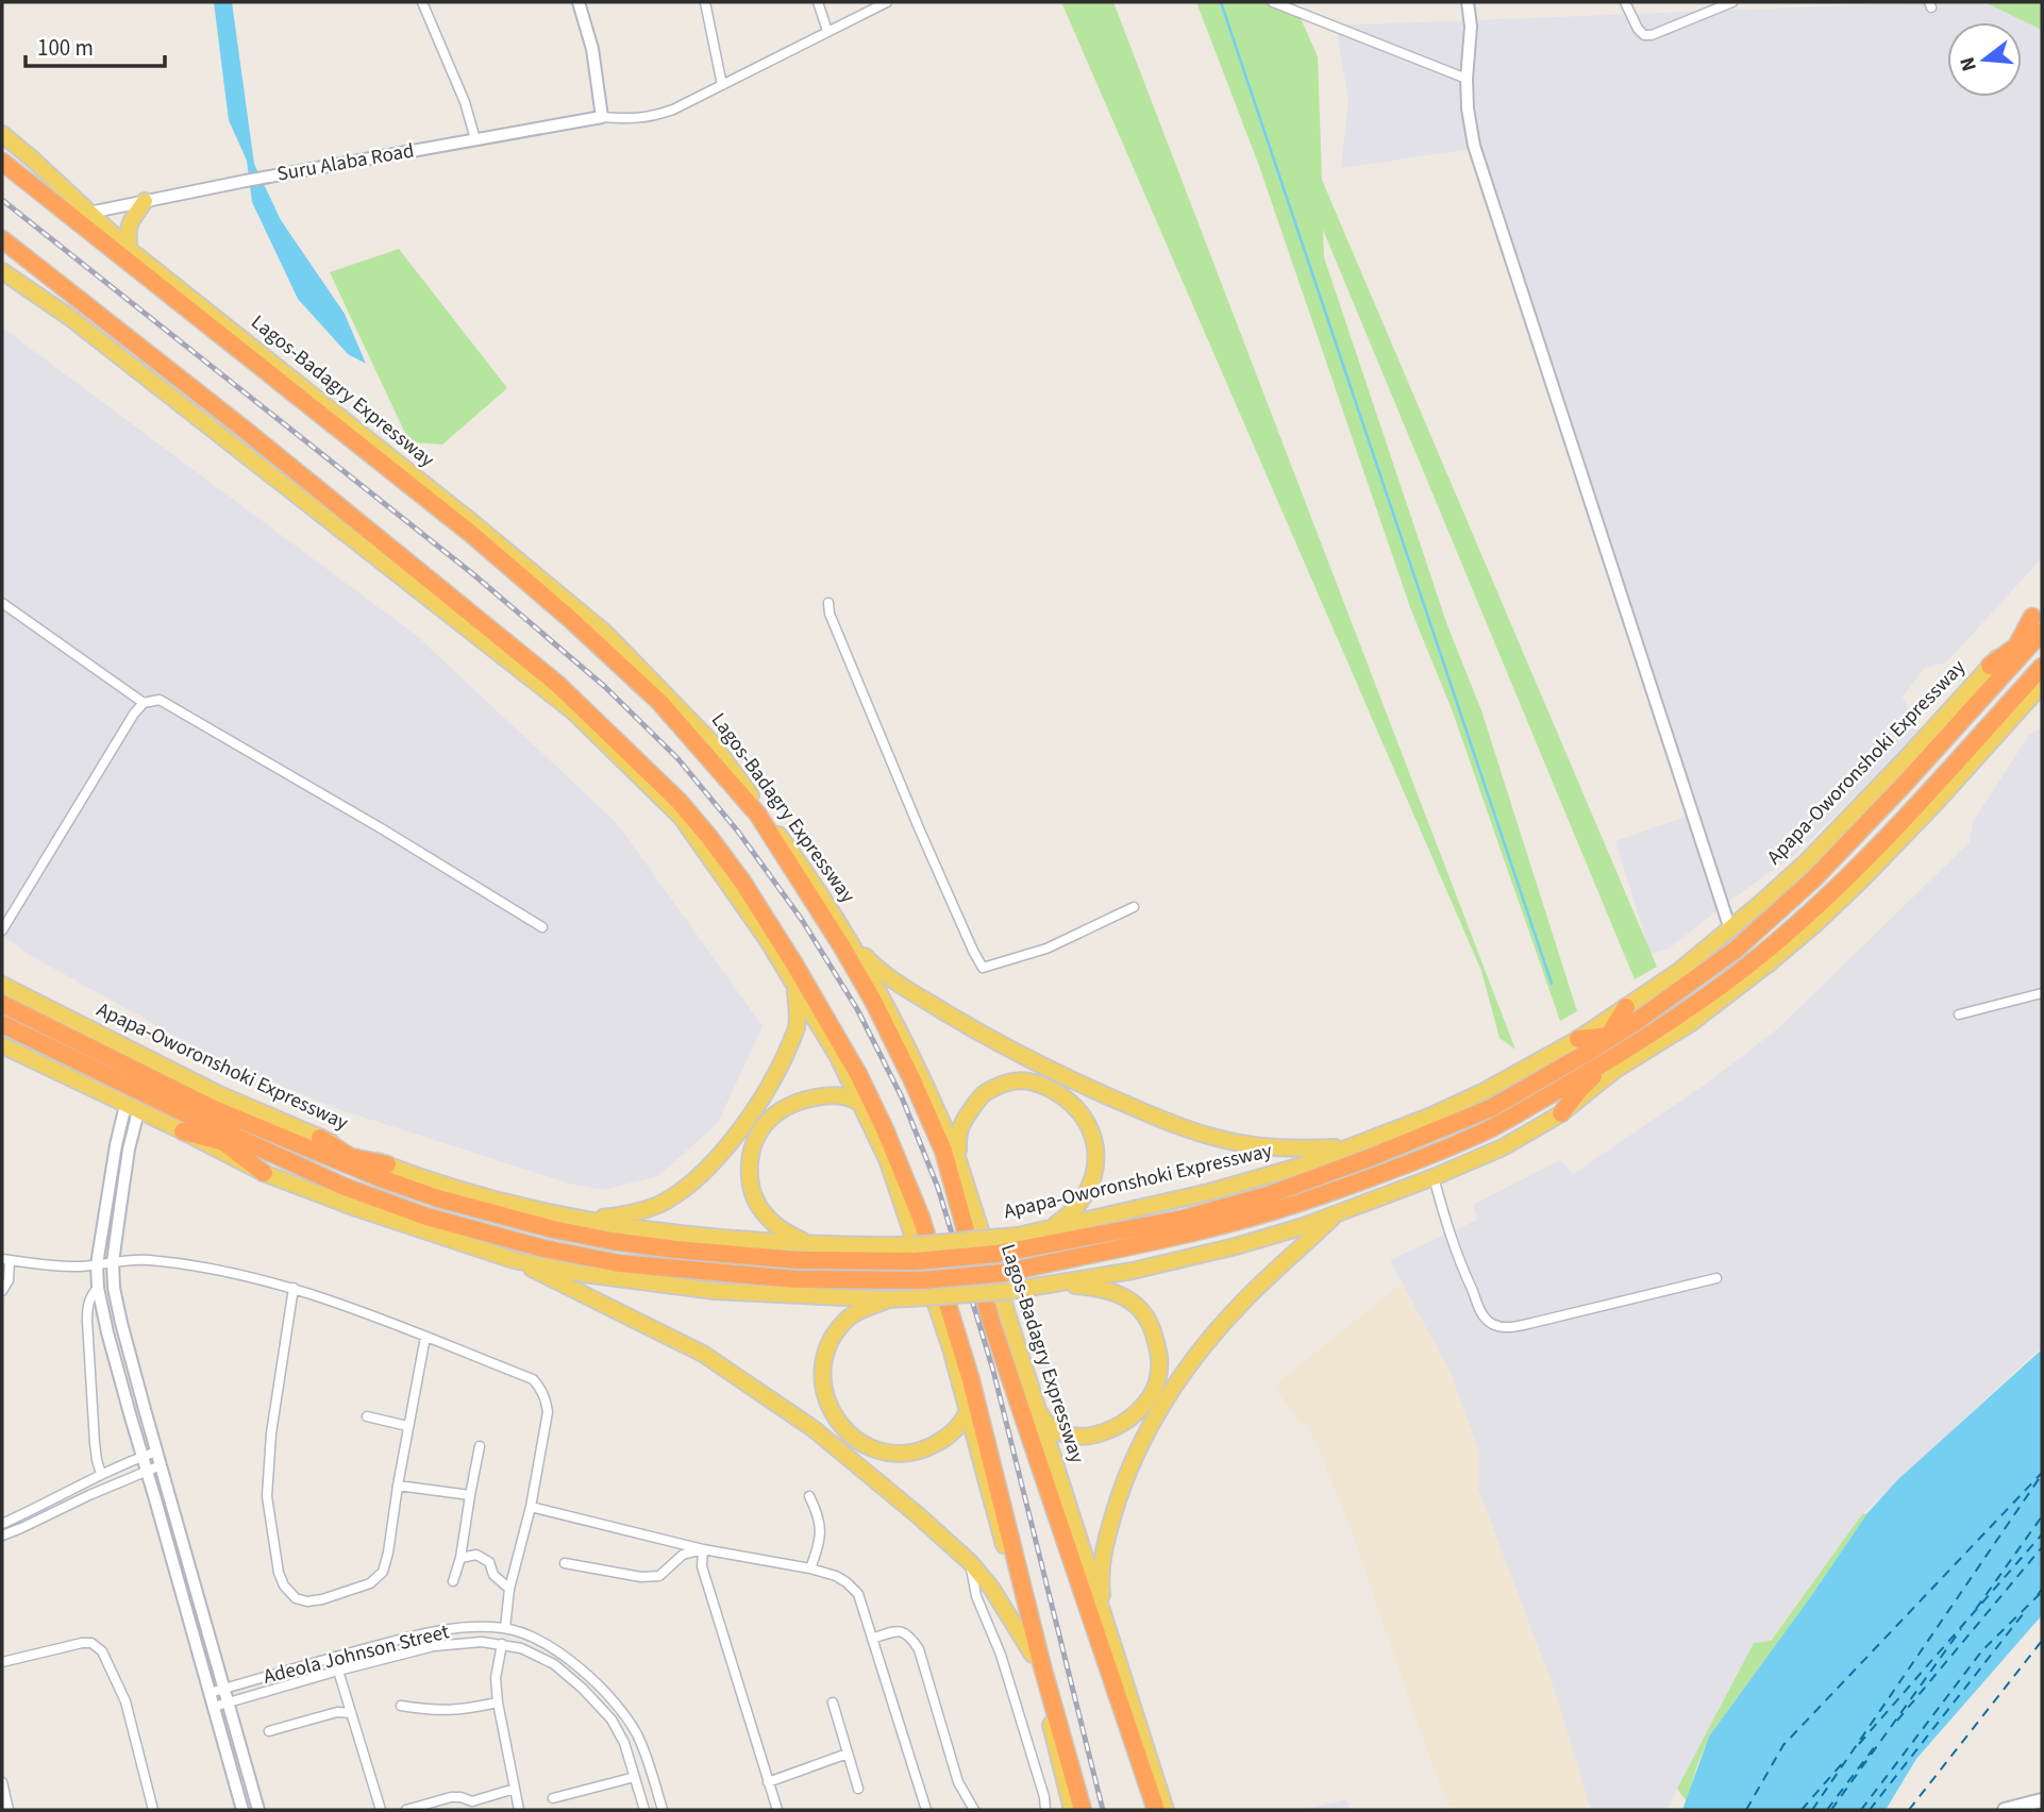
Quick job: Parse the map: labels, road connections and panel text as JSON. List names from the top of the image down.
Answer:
{
  "streets": {
    "highway": ["Lagos-Badagry Expressway", "Apapa-Oworonshoki Expressway"],
    "street": ["Suru Alaba Road", "Adeola Johnson Street"]
  },
  "crossings": [
    ["Suru Alaba Road", "Lagos-Badagry Expressway"]
  ],
  "scale_bar": "100 m",
  "north": "left"
}
